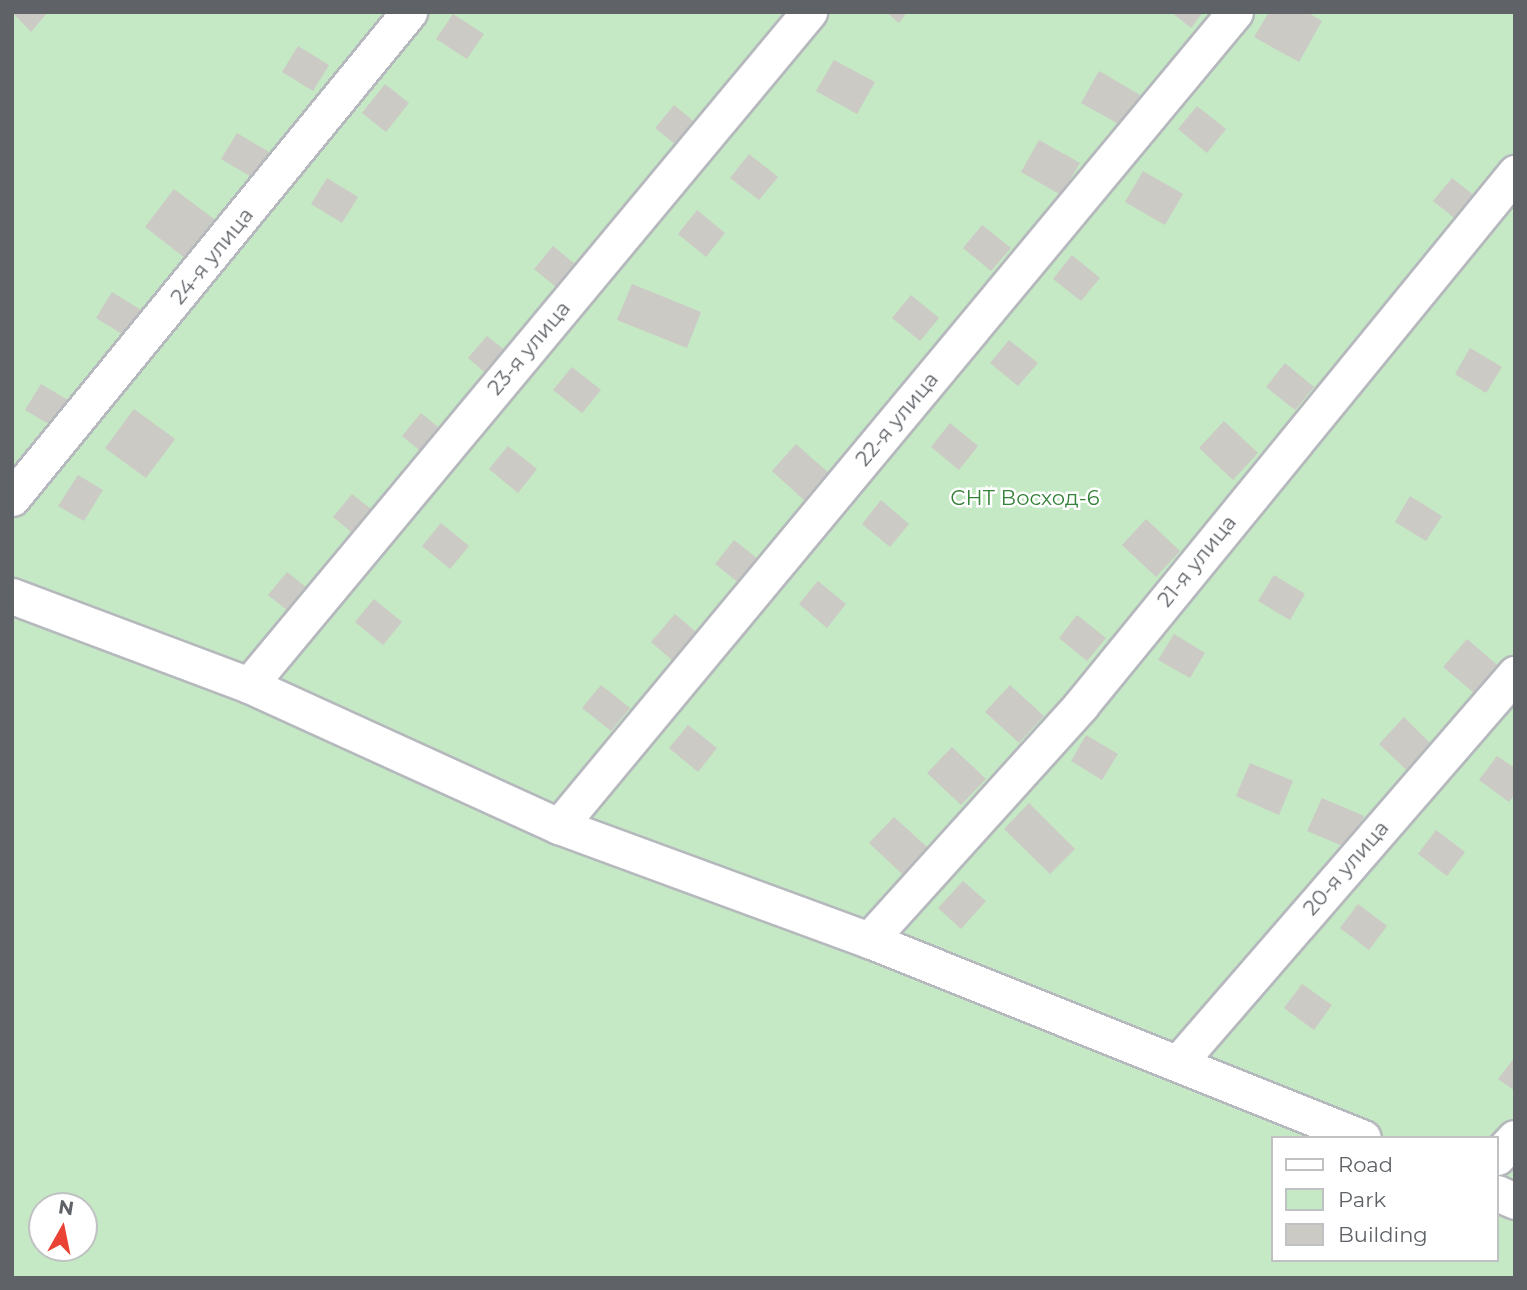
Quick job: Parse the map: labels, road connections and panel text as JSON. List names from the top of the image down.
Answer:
{
  "streets": {
    "street": [
      "24-я улица",
      "23-я улица",
      "22-я улица",
      "21-я улица",
      "20-я улица"
    ]
  },
  "parks": ["СНТ Восход-6"],
  "legend": ["Road", "Park", "Building"],
  "north": "top"
}
